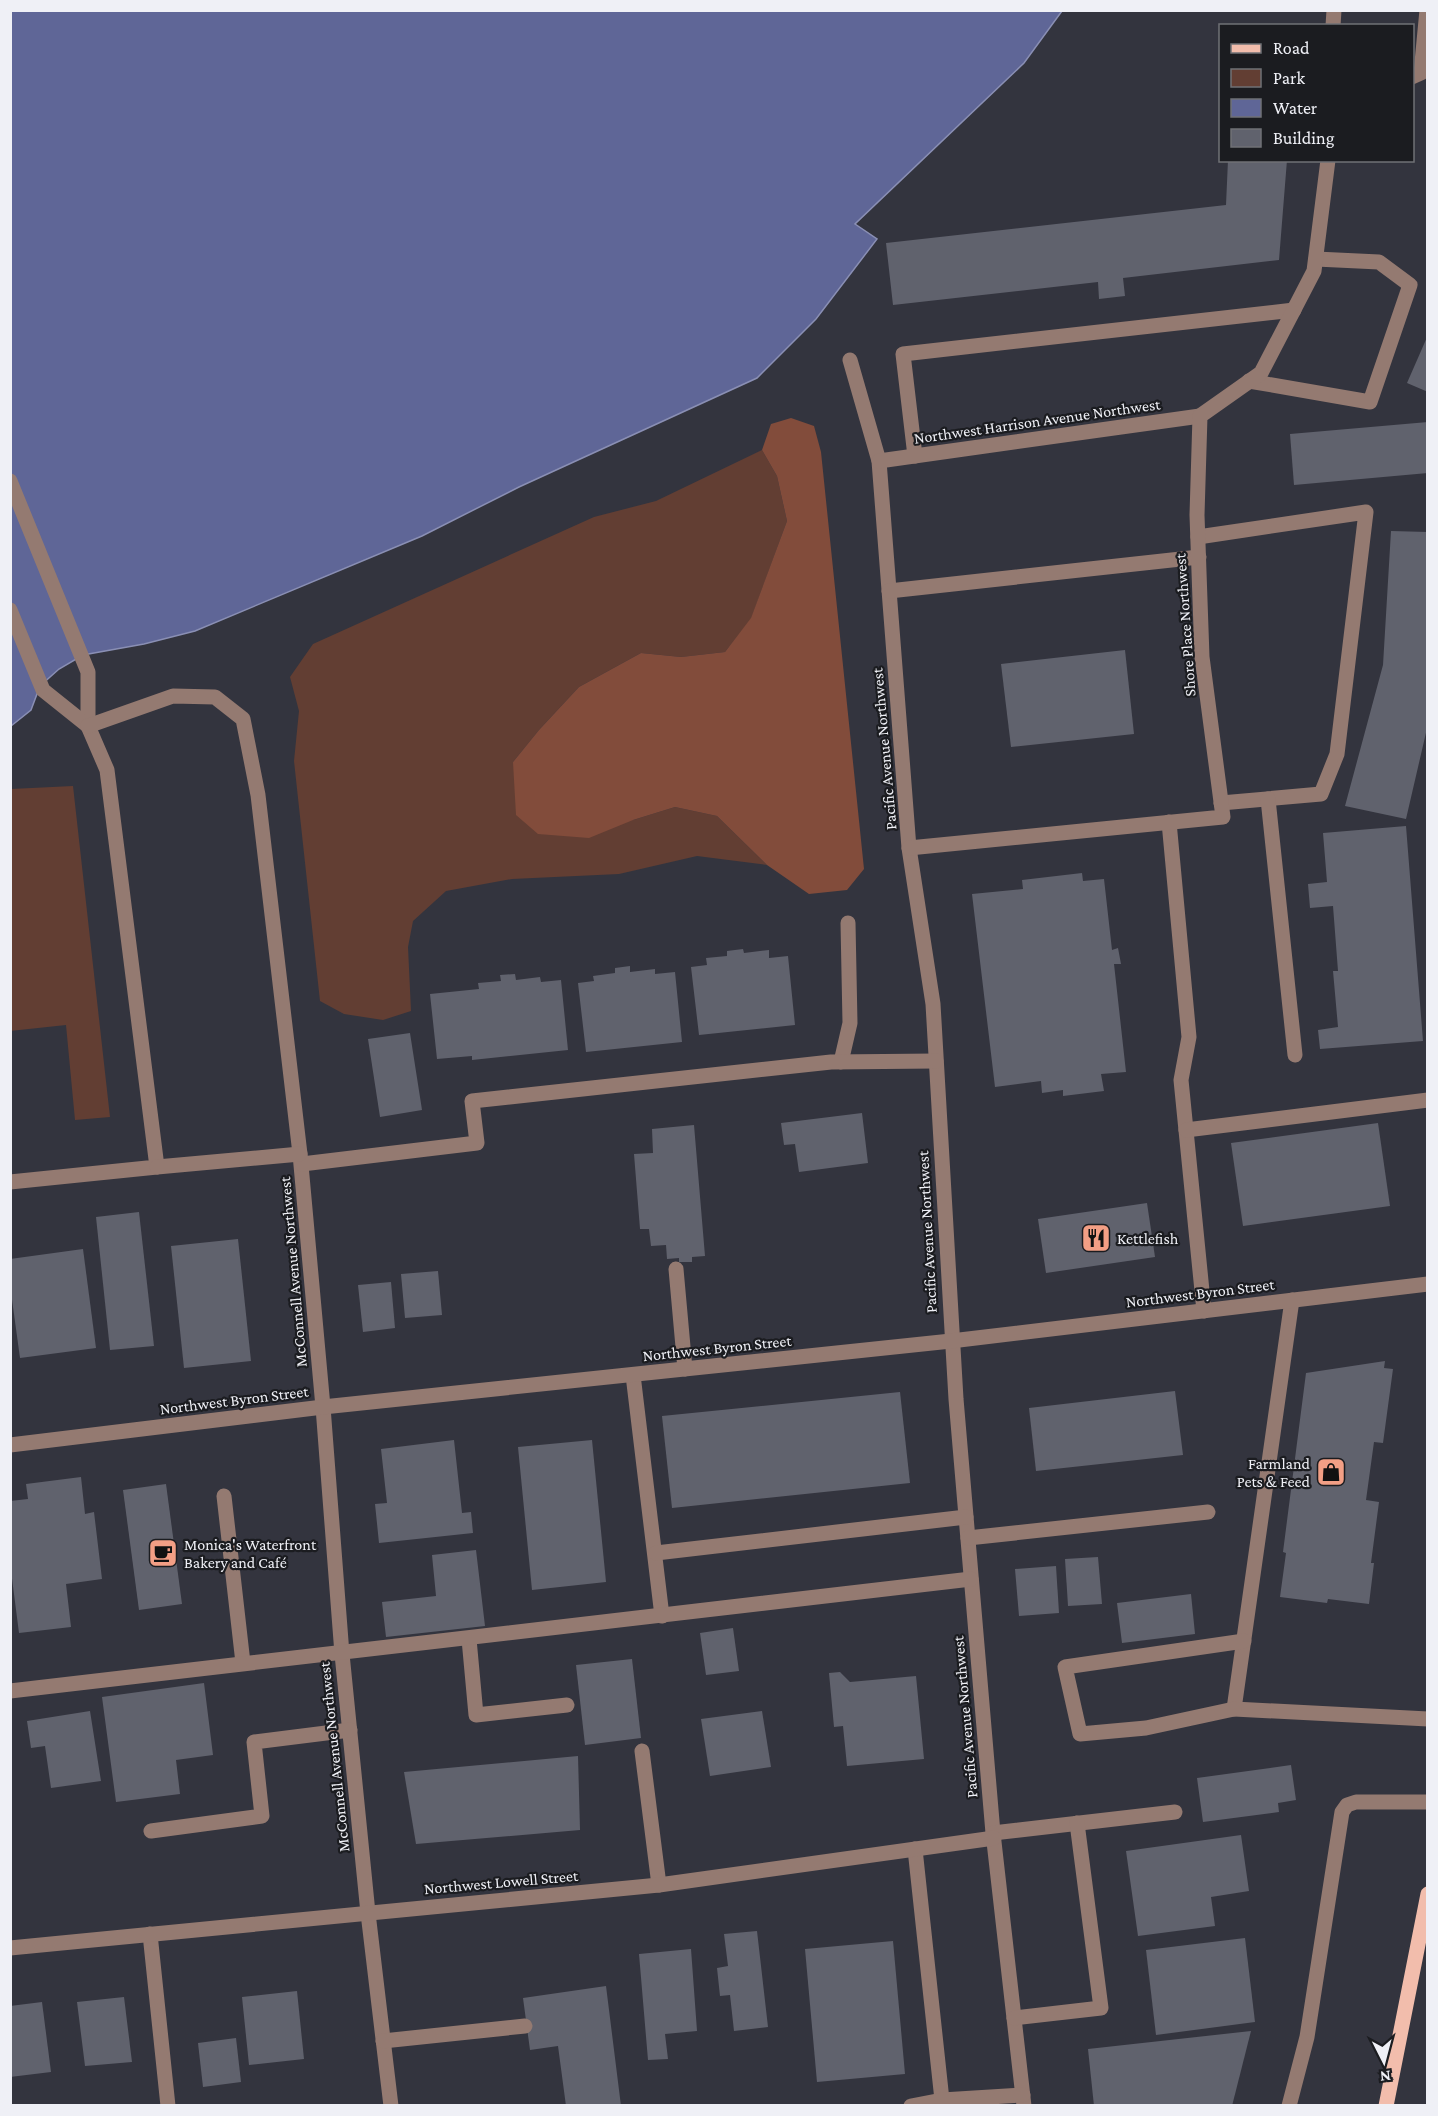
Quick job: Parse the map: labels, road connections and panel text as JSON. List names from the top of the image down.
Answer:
{
  "streets": {
    "street": [
      "Northwest Harrison Avenue Northwest",
      "Shore Place Northwest",
      "Pacific Avenue Northwest",
      "McConnell Avenue Northwest",
      "Northwest Byron Street",
      "Northwest Lowell Street"
    ]
  },
  "crossings": [
    ["Northwest Harrison Avenue Northwest", "Shore Place Northwest"],
    ["Northwest Harrison Avenue Northwest", "Pacific Avenue Northwest"],
    ["Pacific Avenue Northwest", "Northwest Byron Street"],
    ["Pacific Avenue Northwest", "Northwest Lowell Street"],
    ["McConnell Avenue Northwest", "Northwest Byron Street"],
    ["McConnell Avenue Northwest", "Northwest Lowell Street"]
  ],
  "places": {
    "restaurant": ["Kettlefish"],
    "shop": ["Farmland Pets & Feed"],
    "cafe": ["Monica's Waterfront Bakery and Café"]
  },
  "legend": [
    "Road",
    "Park",
    "Water",
    "Building"
  ],
  "north": "bottom"
}
